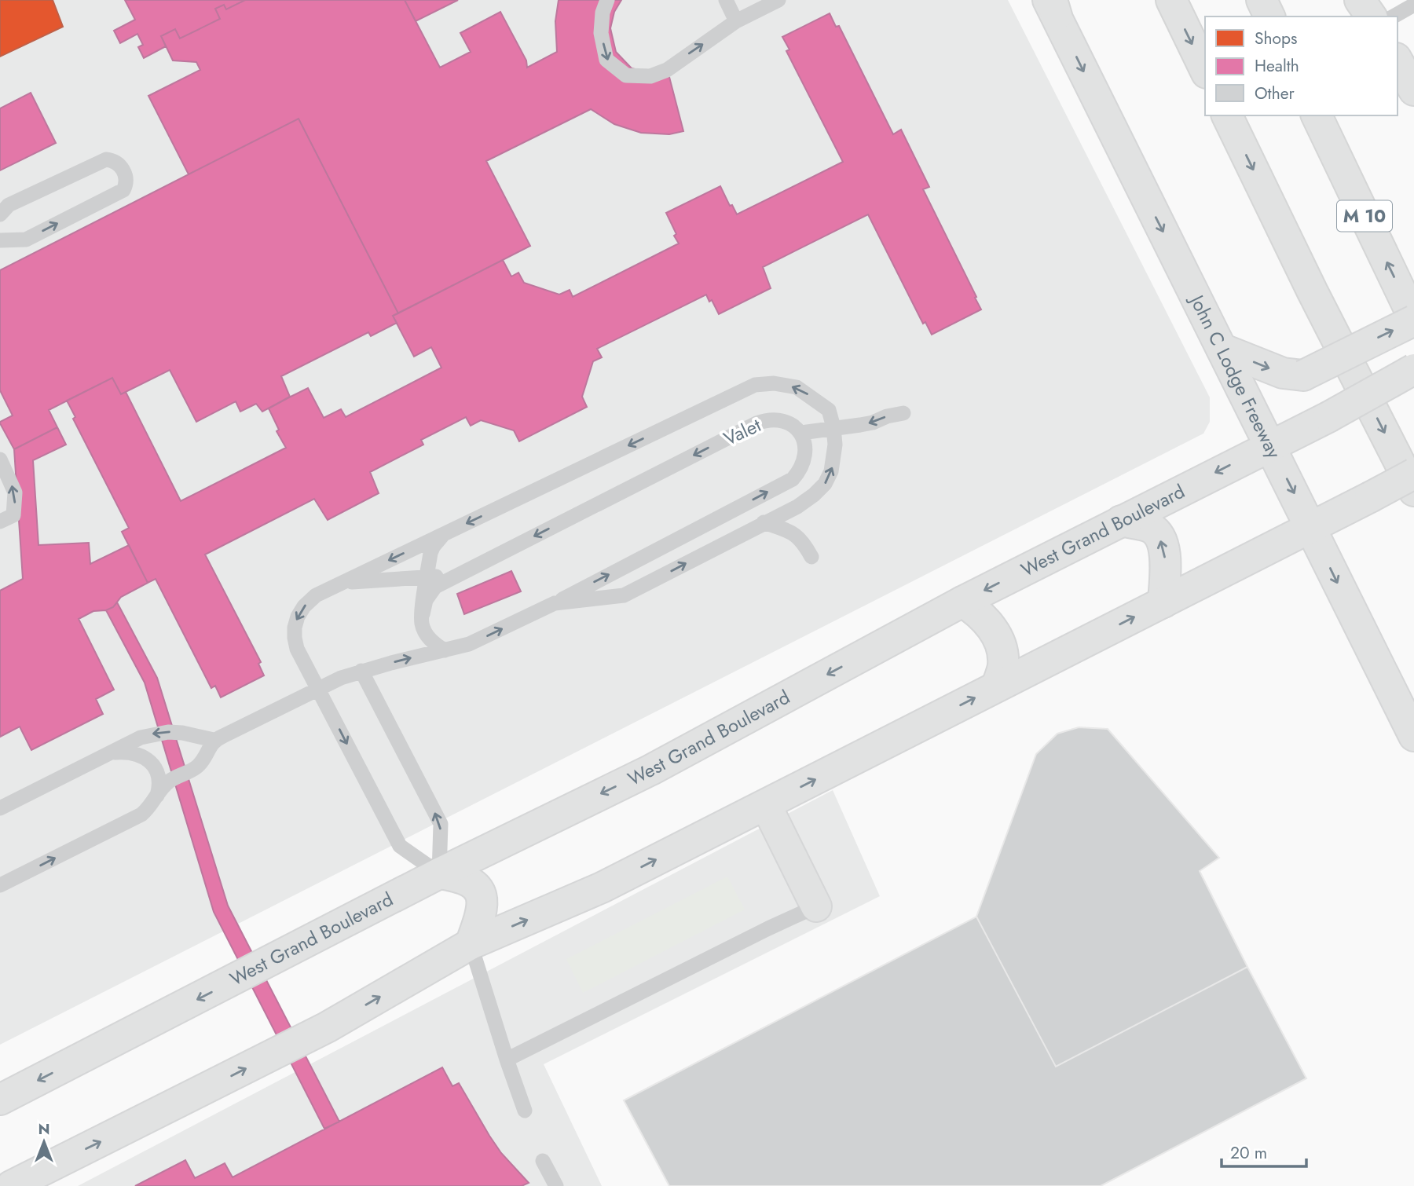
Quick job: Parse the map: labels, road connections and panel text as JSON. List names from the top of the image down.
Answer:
{
  "streets": {
    "main road": ["M 10", "John C Lodge Freeway", "West Grand Boulevard"],
    "lane": ["Valet"]
  },
  "crossings": [
    ["John C Lodge Freeway", "West Grand Boulevard"]
  ],
  "legend": ["Shops", "Health", "Other"],
  "scale_bar": "20 m",
  "north": "top"
}
